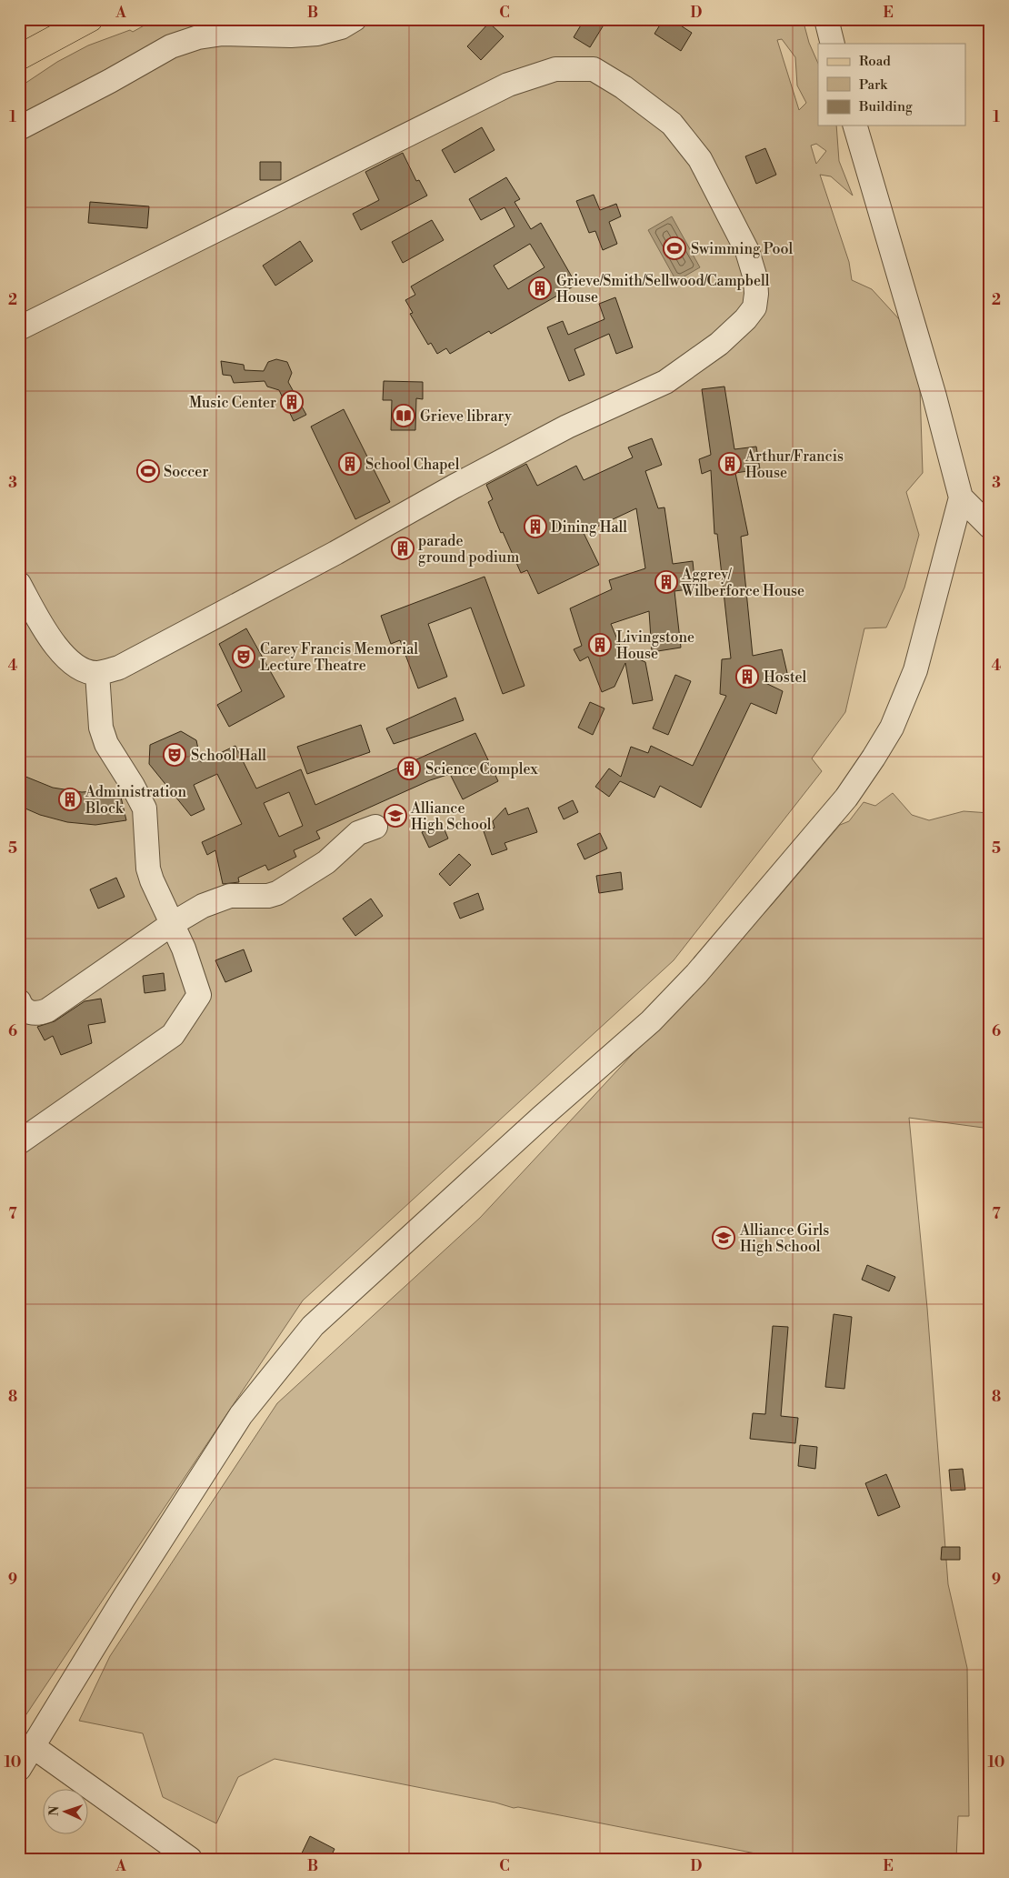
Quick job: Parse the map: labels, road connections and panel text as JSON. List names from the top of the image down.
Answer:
{
  "places": {
    "sports": ["Swimming Pool", "Soccer"],
    "building": [
      "Grieve/Smith/Sellwood/Campbell House",
      "Music Center",
      "School Chapel",
      "Arthur/Francis House",
      "Dining Hall",
      "parade ground podium",
      "Aggrey/ Wilberforce House",
      "Livingstone House",
      "Hostel",
      "Science Complex",
      "Administration Block"
    ],
    "library": ["Grieve library"],
    "theatre": ["Carey Francis Memorial Lecture Theatre", "School Hall"],
    "school or university": ["Alliance High School", "Alliance Girls High School"]
  },
  "legend": ["Road", "Park", "Building"],
  "north": "left",
  "grid": {
    "columns": [
      "A",
      "B",
      "C",
      "D",
      "E"
    ],
    "rows": [
      "1",
      "2",
      "3",
      "4",
      "5",
      "6",
      "7",
      "8",
      "9",
      "10"
    ]
  }
}
